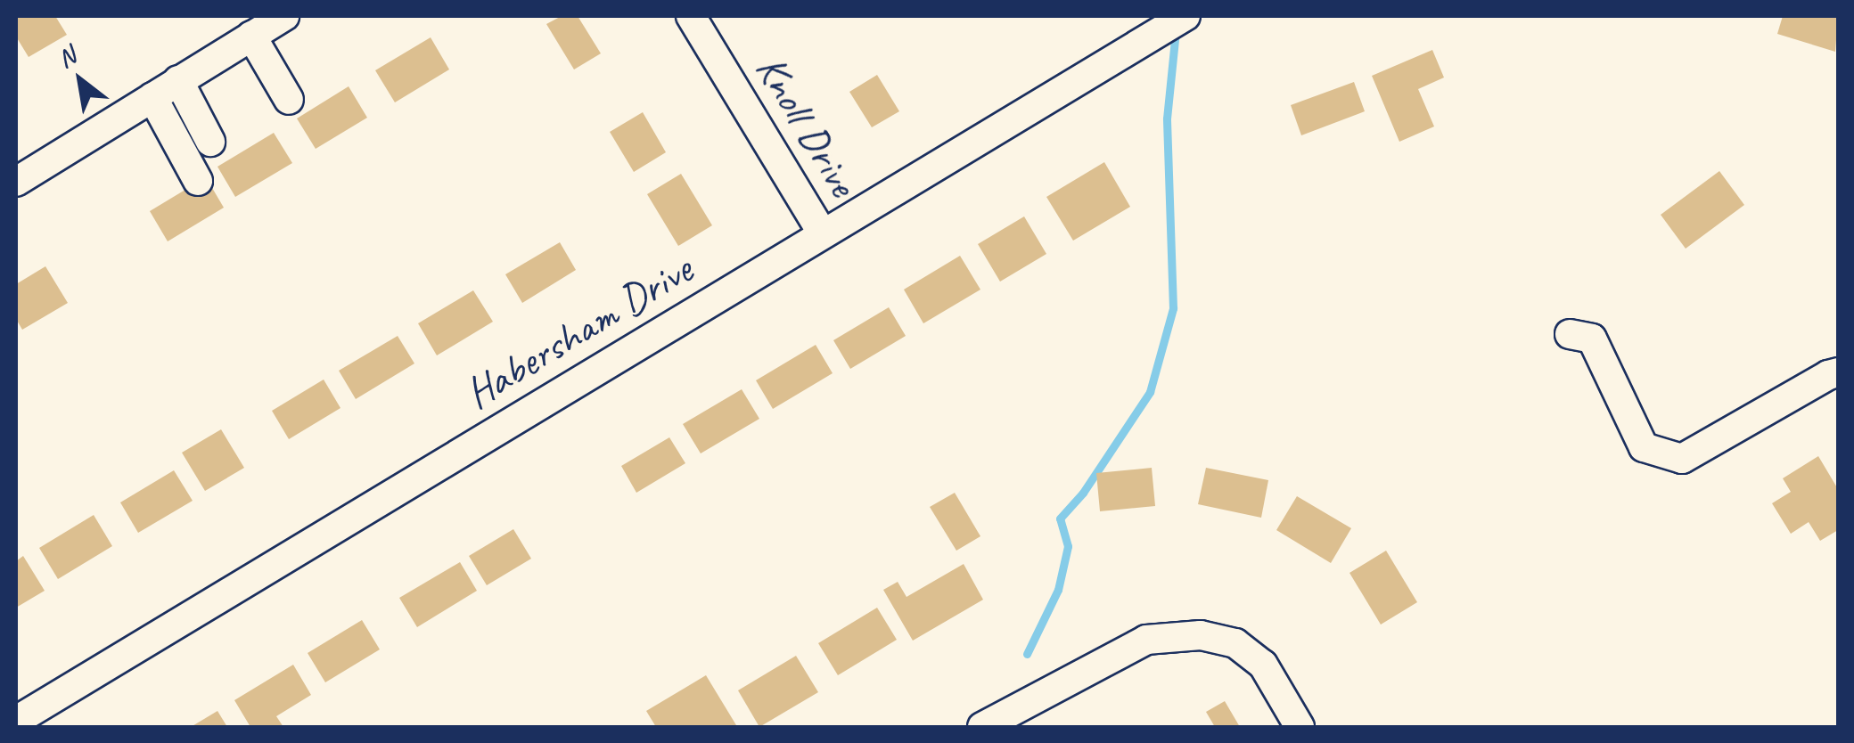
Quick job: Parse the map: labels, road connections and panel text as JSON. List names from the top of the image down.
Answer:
{
  "streets": {
    "street": ["Knoll Drive", "Habersham Drive"]
  },
  "crossings": [
    ["Knoll Drive", "Habersham Drive"]
  ],
  "north": "top left"
}
